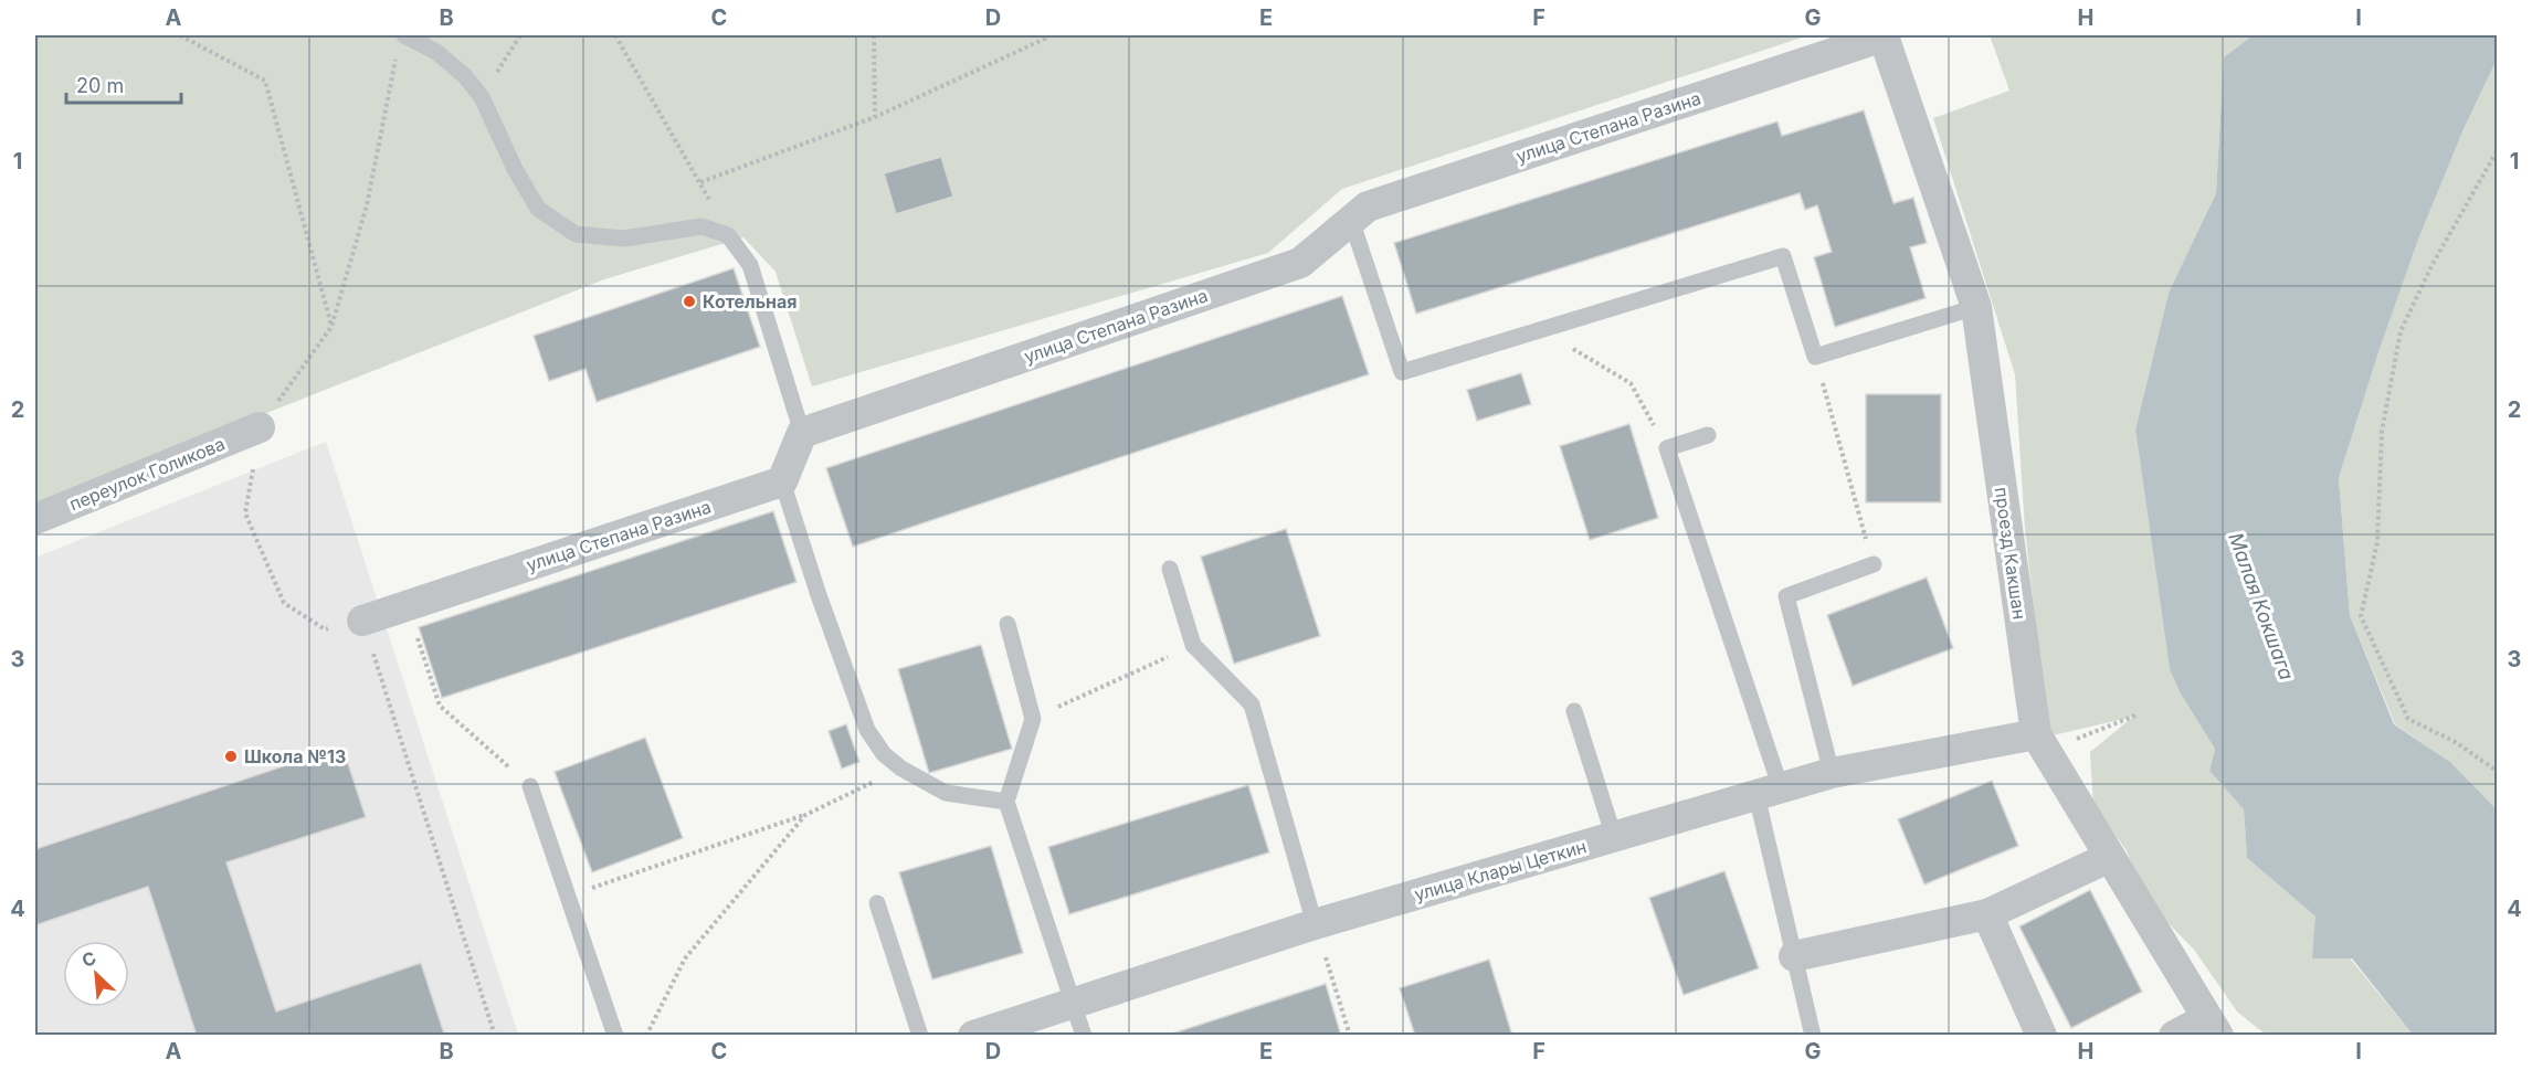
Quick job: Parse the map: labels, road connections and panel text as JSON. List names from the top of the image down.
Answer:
{
  "streets": {
    "street": [
      "улица Степана Разина",
      "переулок Голикова",
      "проезд Какшан",
      "улица Клары Цеткин"
    ]
  },
  "crossings": [
    ["улица Степана Разина", "проезд Какшан"],
    ["проезд Какшан", "улица Клары Цеткин"]
  ],
  "water": ["Малая Кокшага"],
  "places": ["Котельная", "Школа №13"],
  "scale_bar": "20 m",
  "north": "top left",
  "grid": {
    "columns": [
      "A",
      "B",
      "C",
      "D",
      "E",
      "F",
      "G",
      "H",
      "I"
    ],
    "rows": [
      "1",
      "2",
      "3",
      "4"
    ]
  }
}
